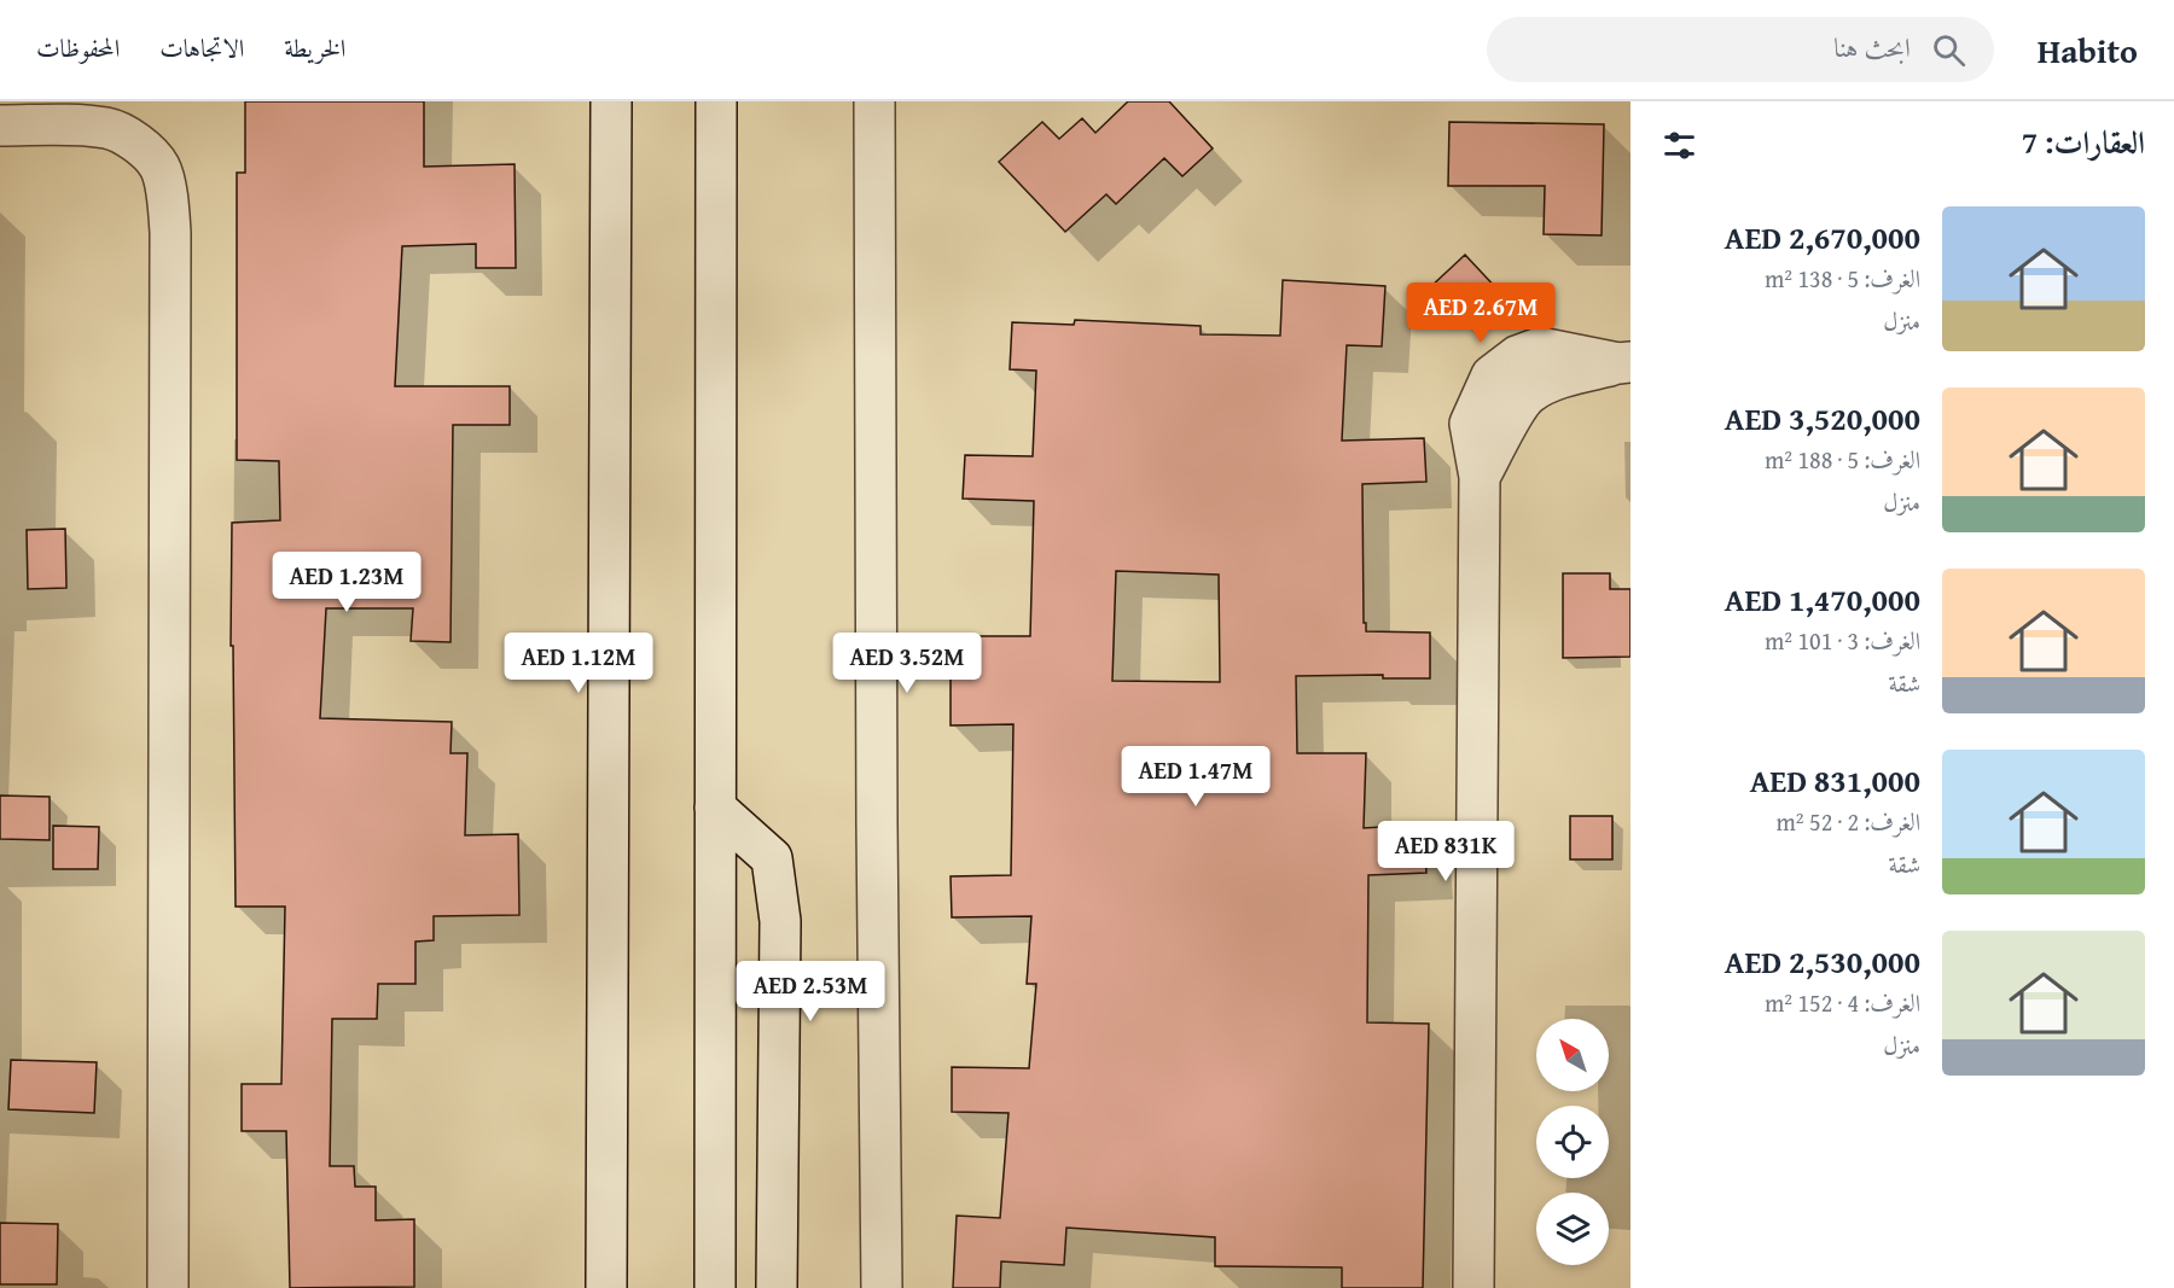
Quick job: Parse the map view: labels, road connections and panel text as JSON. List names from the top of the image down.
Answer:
{
  "north": "top left",
  "page": {
    "header": "Habito",
    "search": "ابحث هنا",
    "nav": ["الخريطة", "الاتجاهات", "المحفوظات"],
    "heading": "العقارات: 7",
    "list": [
      {
        "name": "AED 2,670,000",
        "note": "الغرف: 5 · 138 m² · منزل"
      },
      {
        "name": "AED 3,520,000",
        "note": "الغرف: 5 · 188 m² · منزل"
      },
      {
        "name": "AED 1,470,000",
        "note": "الغرف: 3 · 101 m² · شقة"
      },
      {
        "name": "AED 831,000",
        "note": "الغرف: 2 · 52 m² · شقة"
      },
      {
        "name": "AED 2,530,000",
        "note": "الغرف: 4 · 152 m² · منزل"
      }
    ],
    "price": [
      "AED 2.67M",
      "AED 1.23M",
      "AED 1.12M",
      "AED 3.52M",
      "AED 1.47M",
      "AED 831K",
      "AED 2.53M"
    ]
  }
}
